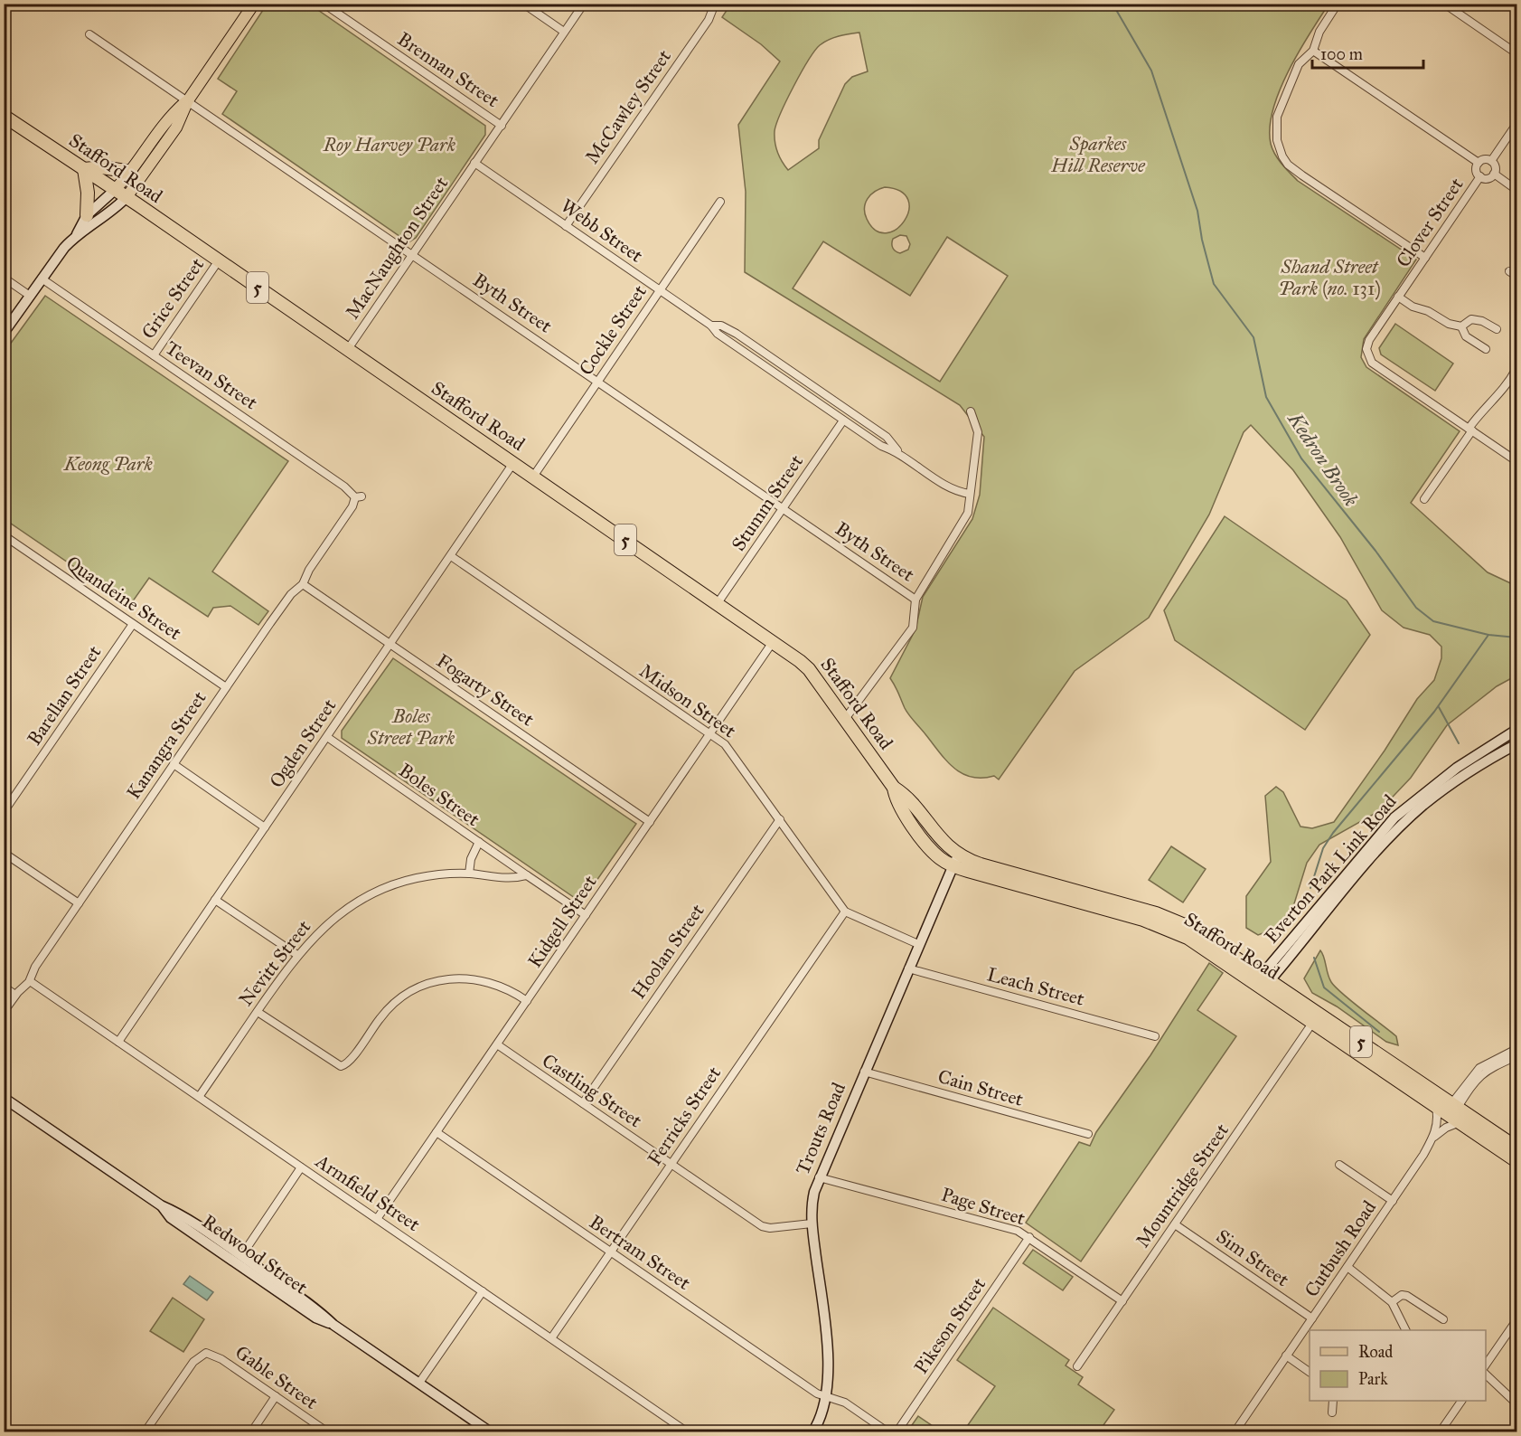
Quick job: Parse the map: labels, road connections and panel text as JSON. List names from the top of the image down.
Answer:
{
  "streets": {
    "highway": ["Stafford Road", "5"],
    "street": [
      "Brennan Street",
      "McCawley Street",
      "Clover Street",
      "Webb Street",
      "MacNaughton Street",
      "Grice Street",
      "Byth Street",
      "Cockle Street",
      "Teevan Street",
      "Stumm Street",
      "Quandeine Street",
      "Fogarty Street",
      "Barellan Street",
      "Midson Street",
      "Ogden Street",
      "Kanangra Street",
      "Boles Street",
      "Everton Park Link Road",
      "Kidgell Street",
      "Hoolan Street",
      "Nevitt Street",
      "Leach Street",
      "Cain Street",
      "Castling Street",
      "Ferricks Street",
      "Trouts Road",
      "Mountridge Street",
      "Armfield Street",
      "Page Street",
      "Cutbush Road",
      "Bertram Street",
      "Redwood Street",
      "Sim Street",
      "Pikeson Street",
      "Gable Street"
    ]
  },
  "crossings": [
    ["Brennan Street", "MacNaughton Street"],
    ["McCawley Street", "Webb Street"],
    ["Stafford Road", "MacNaughton Street"],
    ["Stafford Road", "Grice Street"],
    ["Stafford Road", "Cockle Street"],
    ["Stafford Road", "Stumm Street"],
    ["Stafford Road", "Ogden Street"],
    ["Stafford Road", "Everton Park Link Road"],
    ["Stafford Road", "Kidgell Street"],
    ["Stafford Road", "Trouts Road"],
    ["Stafford Road", "Mountridge Street"],
    ["Stafford Road", "Cutbush Road"],
    ["Webb Street", "MacNaughton Street"],
    ["Webb Street", "Cockle Street"],
    ["Webb Street", "Stumm Street"],
    ["MacNaughton Street", "Byth Street"],
    ["Grice Street", "Teevan Street"],
    ["Byth Street", "Cockle Street"],
    ["Byth Street", "Stumm Street"],
    ["Teevan Street", "Kanangra Street"],
    ["Quandeine Street", "Barellan Street"],
    ["Quandeine Street", "Kanangra Street"],
    ["Fogarty Street", "Ogden Street"],
    ["Fogarty Street", "Kanangra Street"],
    ["Fogarty Street", "Kidgell Street"],
    ["Midson Street", "Ogden Street"],
    ["Midson Street", "Kidgell Street"],
    ["Midson Street", "Hoolan Street"],
    ["Midson Street", "Ferricks Street"],
    ["Ogden Street", "Boles Street"],
    ["Ogden Street", "Armfield Street"],
    ["Kanangra Street", "Armfield Street"],
    ["Boles Street", "Nevitt Street"],
    ["Kidgell Street", "Castling Street"],
    ["Kidgell Street", "Armfield Street"],
    ["Kidgell Street", "Bertram Street"],
    ["Hoolan Street", "Castling Street"],
    ["Nevitt Street", "Armfield Street"],
    ["Leach Street", "Trouts Road"],
    ["Cain Street", "Trouts Road"],
    ["Castling Street", "Ferricks Street"],
    ["Castling Street", "Trouts Road"],
    ["Ferricks Street", "Armfield Street"],
    ["Ferricks Street", "Bertram Street"],
    ["Trouts Road", "Page Street"],
    ["Trouts Road", "Bertram Street"],
    ["Mountridge Street", "Page Street"],
    ["Mountridge Street", "Sim Street"],
    ["Page Street", "Pikeson Street"],
    ["Cutbush Road", "Sim Street"]
  ],
  "water": ["Kedron Brook"],
  "parks": [
    "Sparkes Hill Reserve",
    "Roy Harvey Park",
    "Shand Street Park (no. 131)",
    "Keong Park",
    "Boles Street Park"
  ],
  "legend": ["Road", "Park"],
  "scale_bar": "100 m"
}
